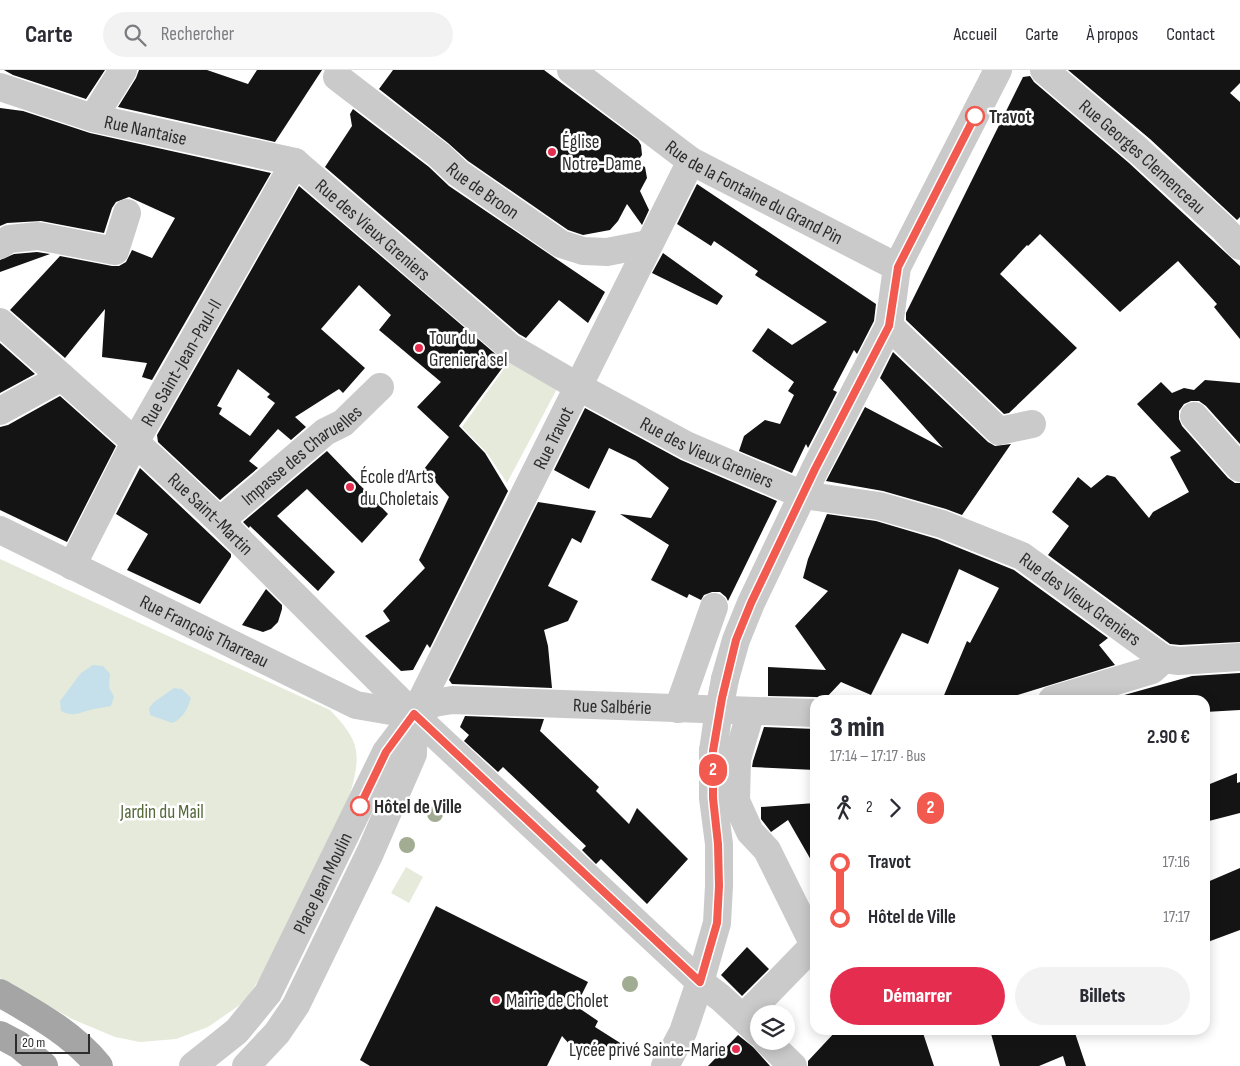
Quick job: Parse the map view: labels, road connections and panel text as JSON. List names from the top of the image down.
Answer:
{
  "streets": {
    "street": [
      "Rue Nantaise",
      "Rue Georges Clemenceau",
      "Rue de Broon",
      "Rue de la Fontaine du Grand Pin",
      "Rue des Vieux Greniers",
      "Rue Saint-Jean-Paul-II",
      "Rue Travot",
      "Impasse des Charuelles",
      "Rue Saint-Martin",
      "Rue François Tharreau",
      "Rue Salbérie",
      "Place Jean Moulin"
    ]
  },
  "crossings": [
    ["Rue Nantaise", "Rue des Vieux Greniers"],
    ["Rue Nantaise", "Rue Saint-Jean-Paul-II"],
    ["Rue de Broon", "Rue Travot"],
    ["Rue de la Fontaine du Grand Pin", "Rue Travot"],
    ["Rue des Vieux Greniers", "Rue Saint-Jean-Paul-II"],
    ["Rue des Vieux Greniers", "Rue Travot"],
    ["Rue Saint-Jean-Paul-II", "Rue Saint-Martin"],
    ["Rue Saint-Jean-Paul-II", "Rue François Tharreau"],
    ["Rue Travot", "Rue Saint-Martin"],
    ["Rue Travot", "Rue François Tharreau"],
    ["Rue Travot", "Rue Salbérie"],
    ["Rue Travot", "Place Jean Moulin"],
    ["Impasse des Charuelles", "Rue Saint-Martin"],
    ["Rue Saint-Martin", "Rue François Tharreau"],
    ["Rue Saint-Martin", "Rue Salbérie"],
    ["Rue Saint-Martin", "Place Jean Moulin"],
    ["Rue François Tharreau", "Rue Salbérie"],
    ["Rue François Tharreau", "Place Jean Moulin"],
    ["Rue Salbérie", "Place Jean Moulin"]
  ],
  "parks": ["Jardin du Mail"],
  "places": [
    "Travot",
    "Église Notre-Dame",
    "Tour du Grenier à sel",
    "École d’Arts du Choletais",
    "Hôtel de Ville",
    "Mairie de Cholet",
    "Lycée privé Sainte-Marie"
  ],
  "lines": ["bus line 2"],
  "scale_bar": "20 m",
  "page": {
    "header": "Carte",
    "search": "Rechercher",
    "nav": [
      "Accueil",
      "Carte",
      "À propos",
      "Contact"
    ],
    "on_map": "2",
    "heading": ["3 min", "17:14 – 17:17 · Bus", "2.90 €"],
    "legs": ["2", "2"],
    "list": [
      {
        "name": "Travot",
        "value": "17:16"
      },
      {
        "name": "Hôtel de Ville",
        "value": "17:17"
      }
    ],
    "buttons": ["Démarrer", "Billets"],
    "scale": "20 m"
  }
}
